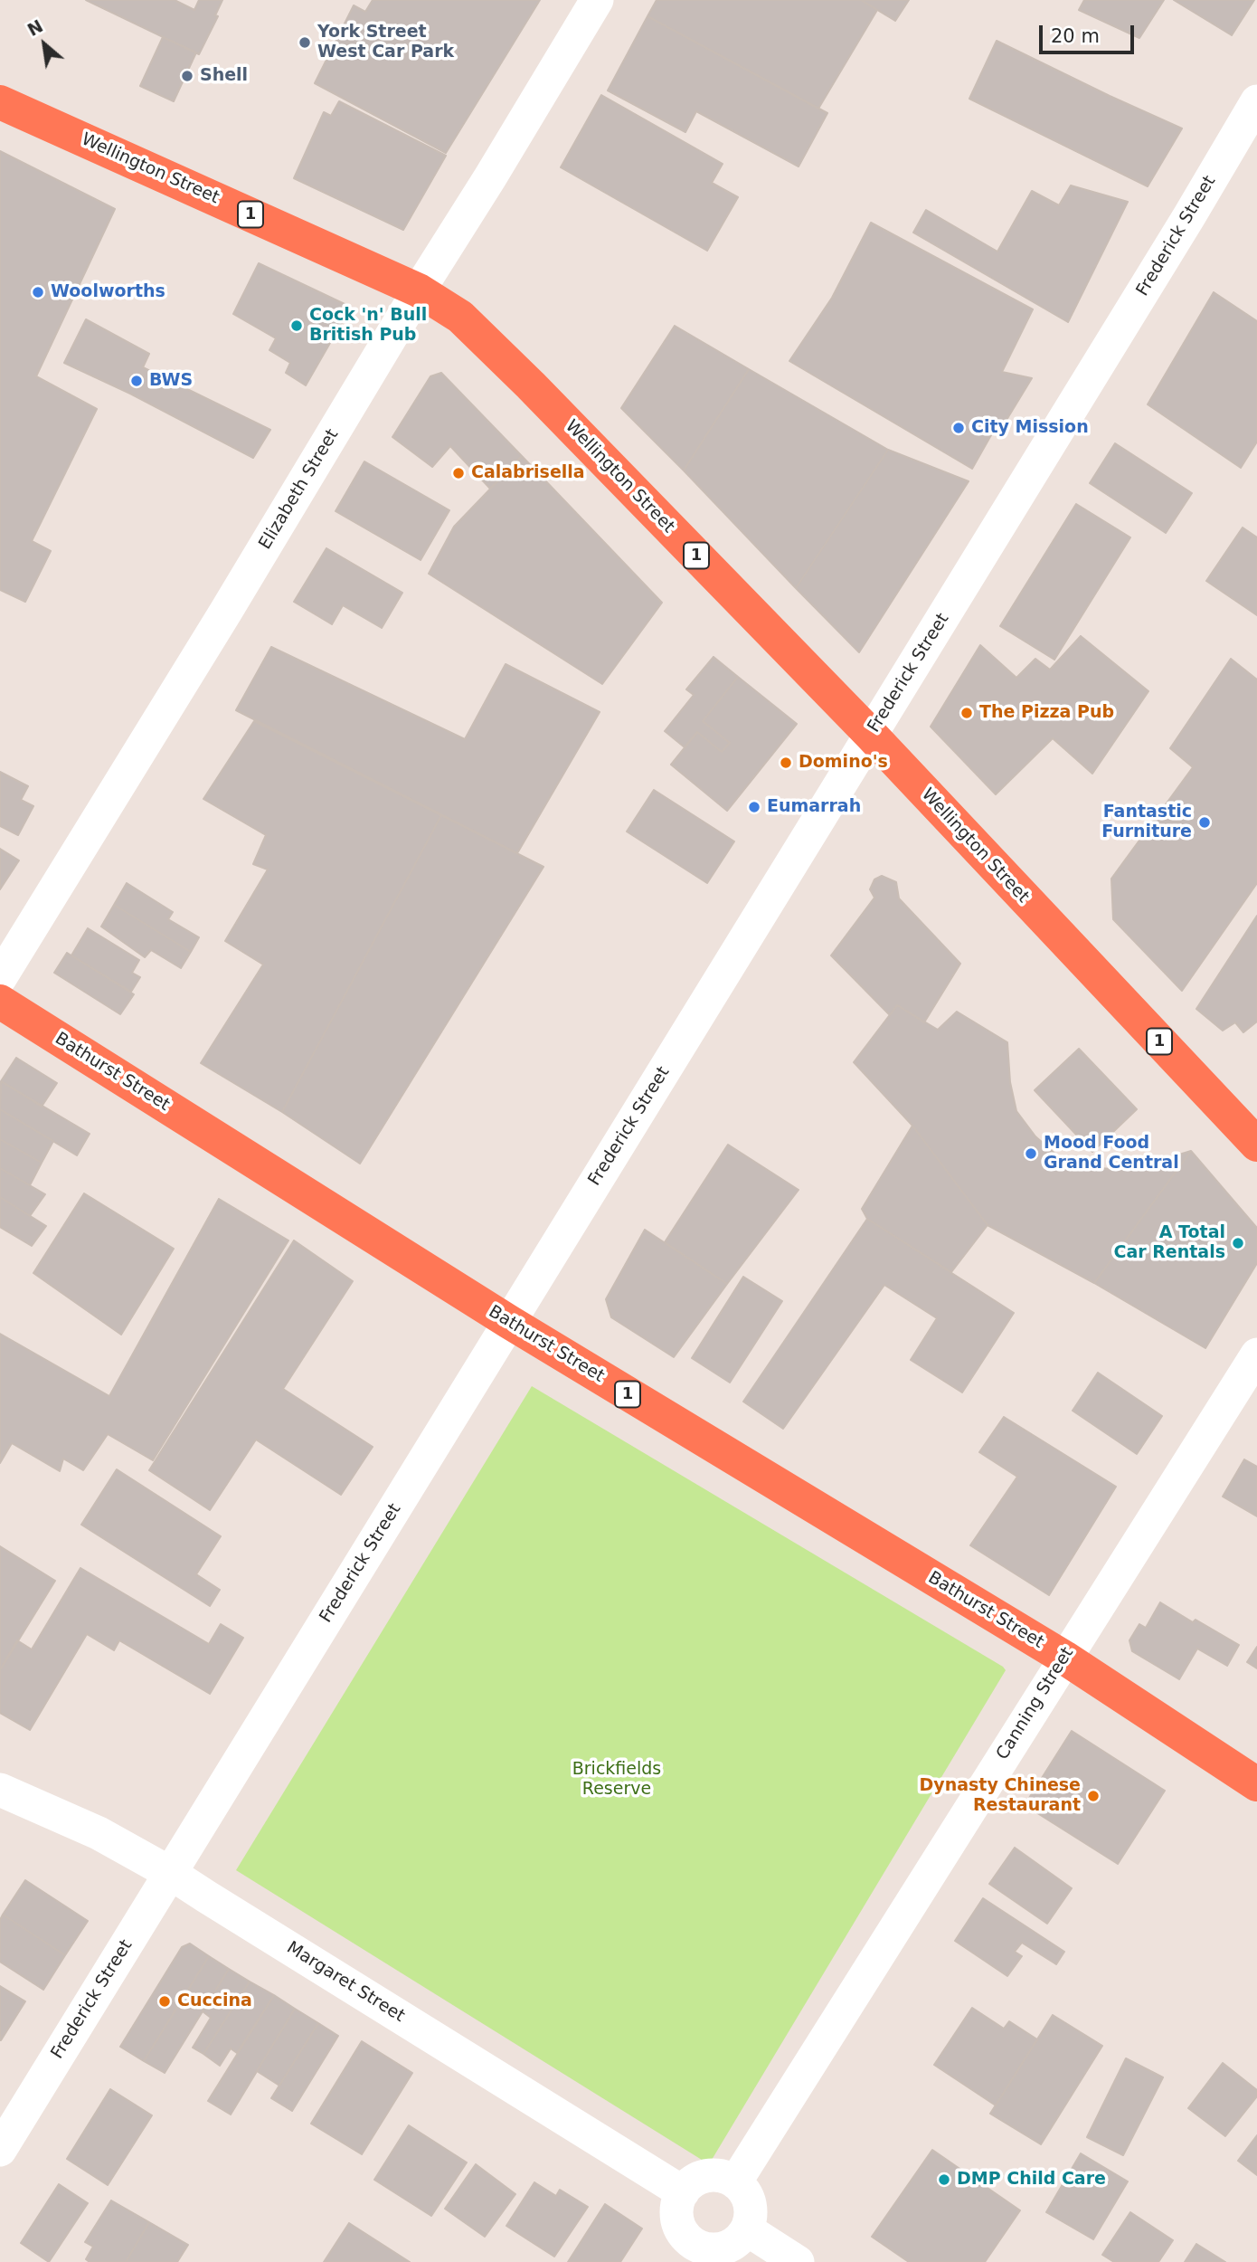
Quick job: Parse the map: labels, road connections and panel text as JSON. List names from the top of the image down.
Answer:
{
  "streets": {
    "highway": ["Wellington Street", "1", "Bathurst Street"],
    "street": [
      "Frederick Street",
      "Elizabeth Street",
      "Canning Street",
      "Margaret Street"
    ]
  },
  "crossings": [
    ["Wellington Street", "Frederick Street"],
    ["Wellington Street", "Elizabeth Street"],
    ["Frederick Street", "Bathurst Street"],
    ["Frederick Street", "Margaret Street"],
    ["Bathurst Street", "Canning Street"],
    ["Canning Street", "Margaret Street"]
  ],
  "parks": ["Brickfields Reserve"],
  "places": [
    "York Street West Car Park",
    "Shell",
    "Woolworths",
    "Cock 'n' Bull British Pub",
    "BWS",
    "City Mission",
    "Calabrisella",
    "The Pizza Pub",
    "Domino's",
    "Eumarrah",
    "Fantastic Furniture",
    "Mood Food Grand Central",
    "A Total Car Rentals",
    "Dynasty Chinese Restaurant",
    "Cuccina",
    "DMP Child Care"
  ],
  "scale_bar": "20 m",
  "north": "top left"
}
